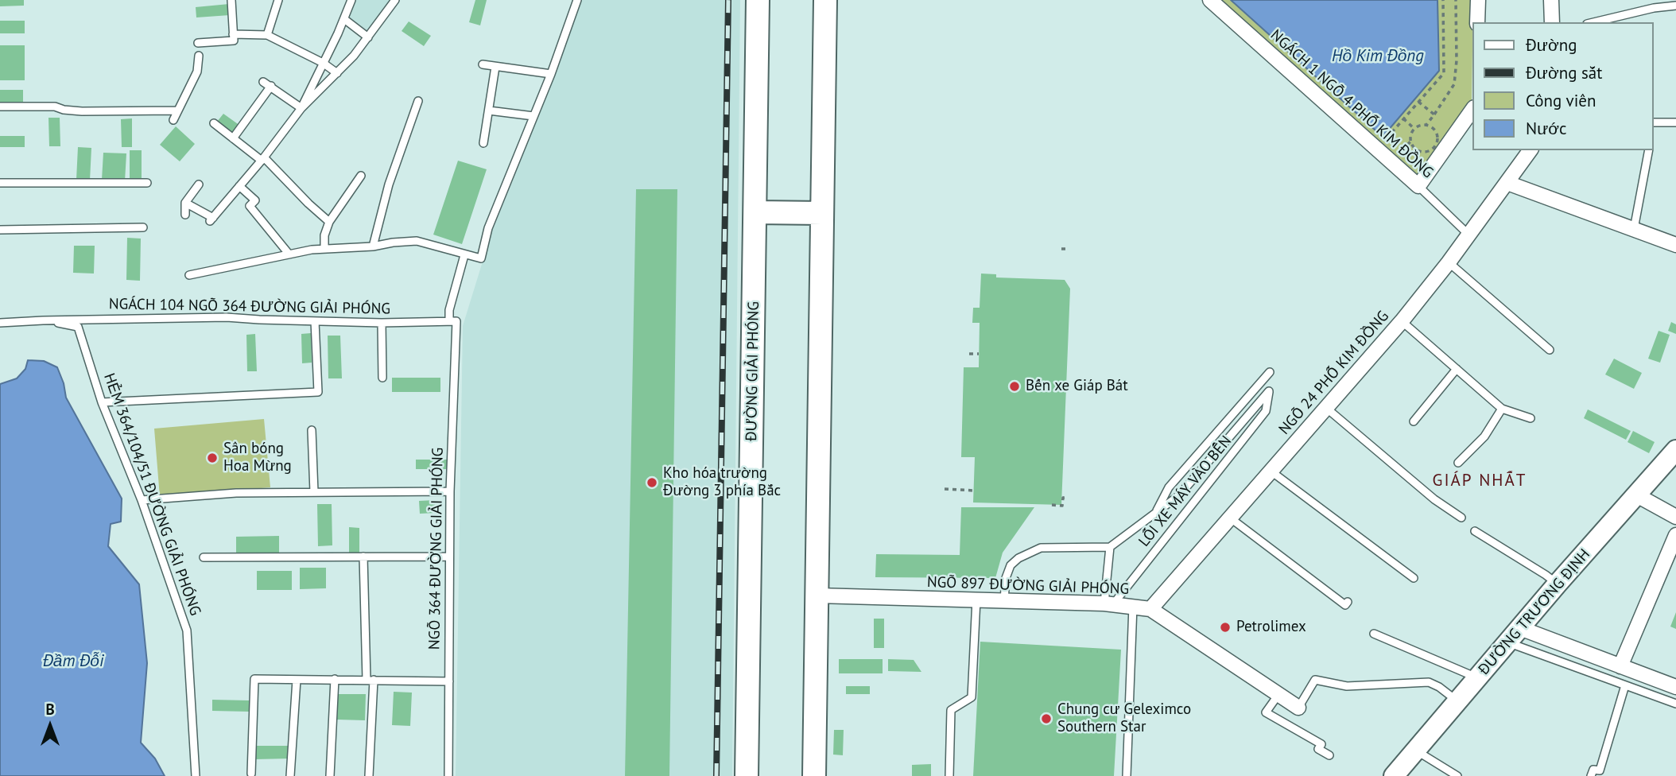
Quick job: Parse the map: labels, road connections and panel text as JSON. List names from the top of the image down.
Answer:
{
  "streets": {
    "main road": ["ĐƯỜNG GIẢI PHÓNG", "ĐƯỜNG TRƯƠNG ĐỊNH"],
    "street": ["NGÁCH 1 NGÕ 4 PHỐ KIM ĐỒNG", "NGÕ 24 PHỐ KIM ĐỒNG", "NGÕ 897 ĐƯỜNG GIẢI PHÓNG"],
    "lane": [
      "NGÁCH 104 NGÕ 364 ĐƯỜNG GIẢI PHÓNG",
      "LỐI XE MÁY VÀO BẾN",
      "HẺM 364/104/51 ĐƯỜNG GIẢI PHÓNG",
      "NGÕ 364 ĐƯỜNG GIẢI PHÓNG"
    ]
  },
  "crossings": [
    ["NGÁCH 1 NGÕ 4 PHỐ KIM ĐỒNG", "NGÕ 24 PHỐ KIM ĐỒNG"],
    ["NGÁCH 104 NGÕ 364 ĐƯỜNG GIẢI PHÓNG", "HẺM 364/104/51 ĐƯỜNG GIẢI PHÓNG"],
    ["NGÁCH 104 NGÕ 364 ĐƯỜNG GIẢI PHÓNG", "NGÕ 364 ĐƯỜNG GIẢI PHÓNG"],
    ["NGÕ 24 PHỐ KIM ĐỒNG", "NGÕ 897 ĐƯỜNG GIẢI PHÓNG"],
    ["LỐI XE MÁY VÀO BẾN", "NGÕ 897 ĐƯỜNG GIẢI PHÓNG"]
  ],
  "districts": ["GIÁP NHẤT"],
  "water": ["Hồ Kim Đồng", "Đầm Đỗi"],
  "places": [
    "Bến xe Giáp Bát",
    "Sân bóng Hoa Mừng",
    "Kho hóa trường Đường 3 phía Bắc",
    "Petrolimex",
    "Chung cư Geleximco Southern Star"
  ],
  "legend": [
    "Đường",
    "Đường sắt",
    "Công viên",
    "Nước"
  ],
  "north": "top"
}
